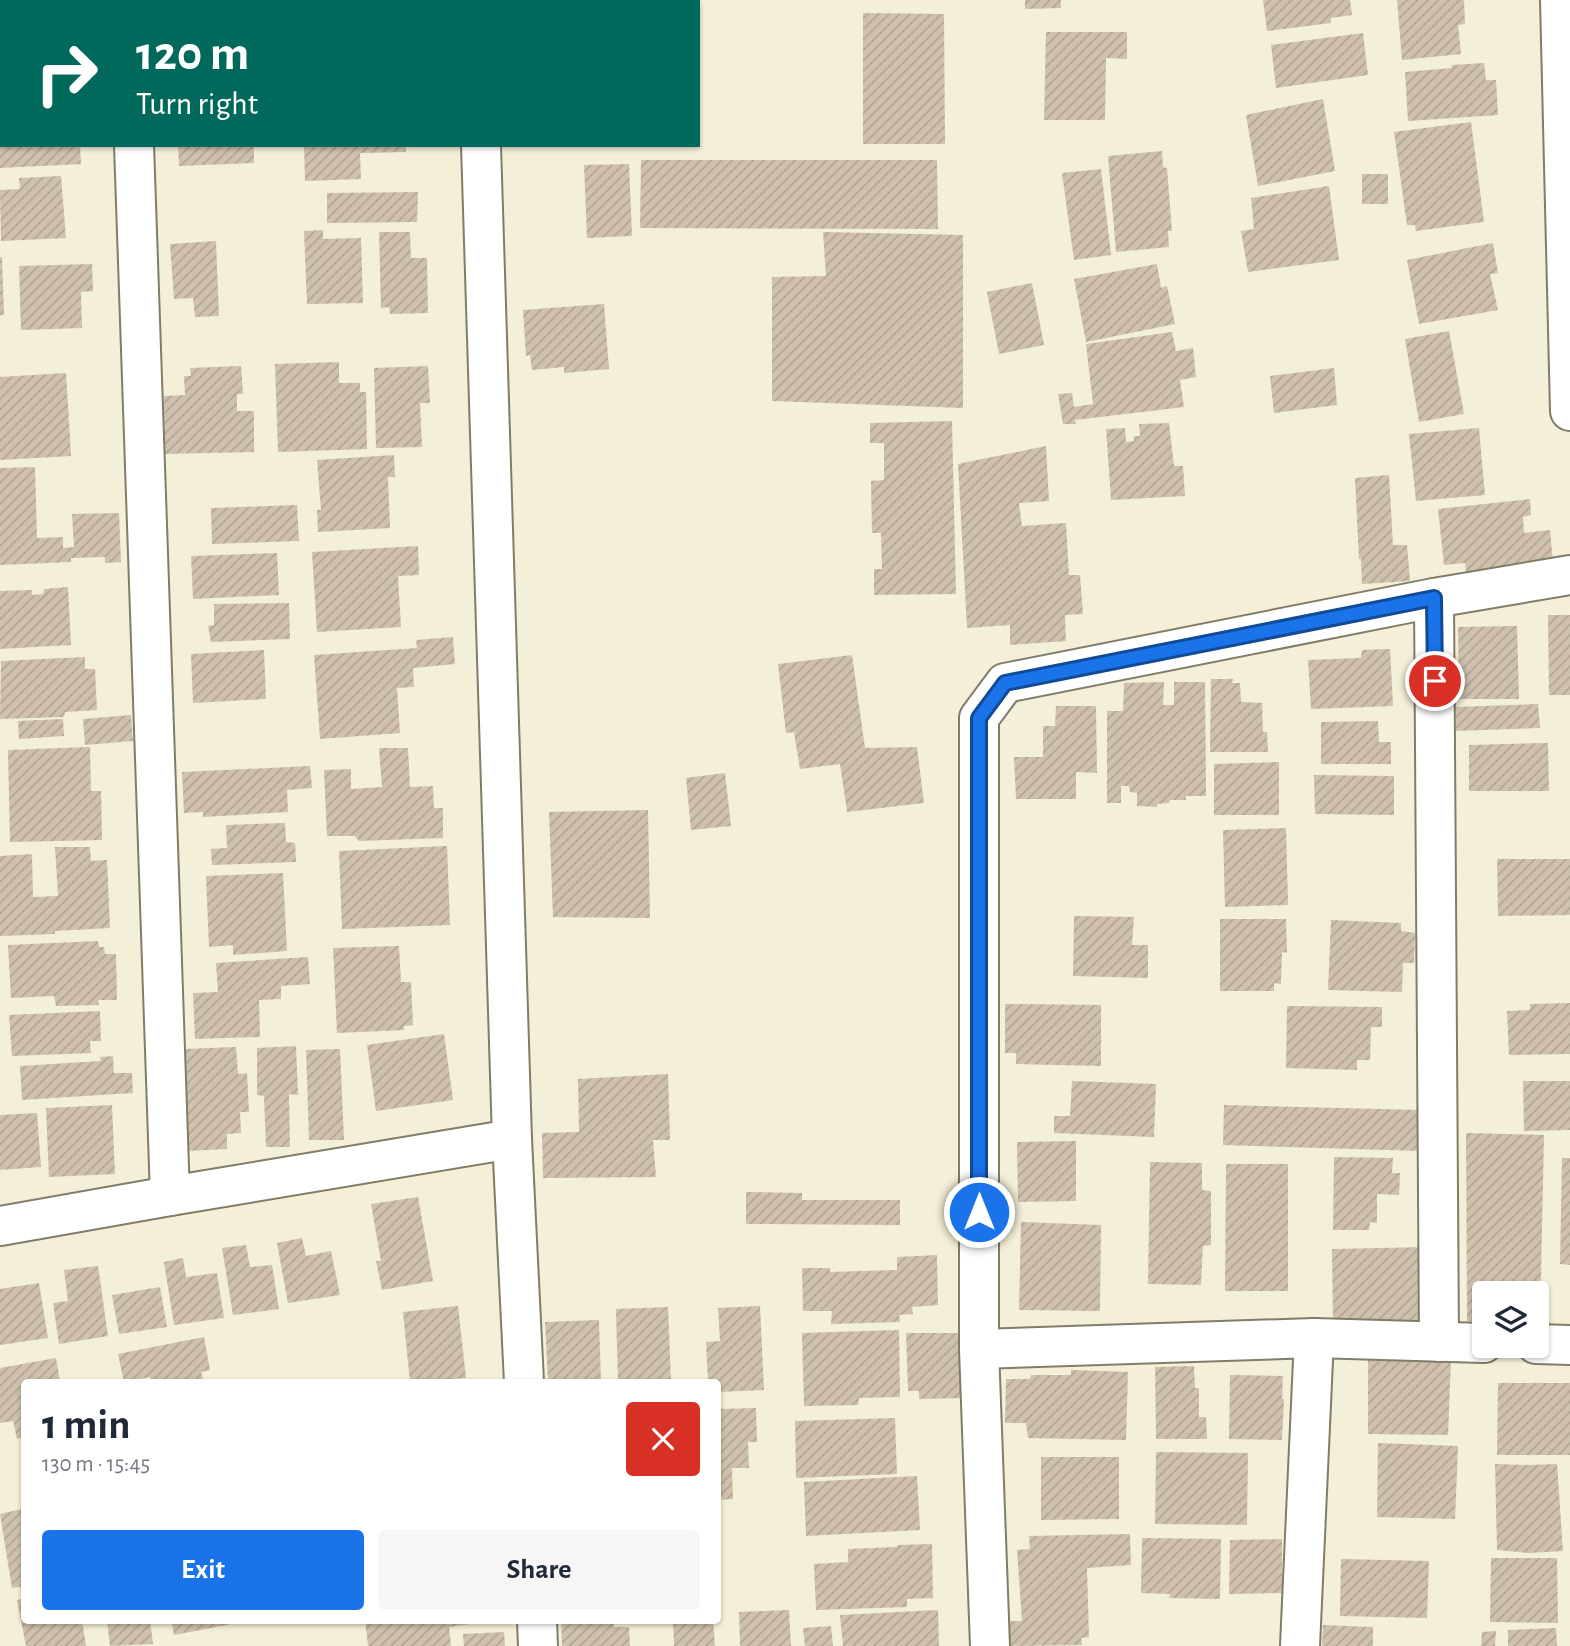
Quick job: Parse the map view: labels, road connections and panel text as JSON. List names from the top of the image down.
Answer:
{
  "page": {
    "turn": ["120 m", "Turn right"],
    "heading": ["1 min", "130 m · 15:45"],
    "buttons": ["Exit", "Share"]
  }
}
